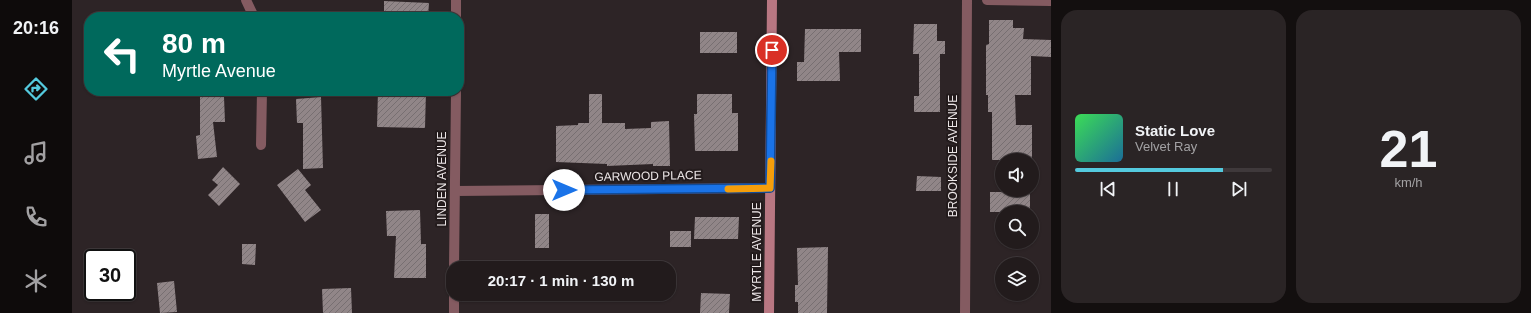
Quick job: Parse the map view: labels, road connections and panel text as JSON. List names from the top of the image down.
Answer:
{
  "streets": {
    "street": [
      "BROOKSIDE AVENUE",
      "GARWOOD PLACE",
      "LINDEN AVENUE",
      "MYRTLE AVENUE"
    ]
  },
  "crossings": [
    ["GARWOOD PLACE", "LINDEN AVENUE"],
    ["GARWOOD PLACE", "MYRTLE AVENUE"]
  ],
  "page": {
    "tabs": "20:16",
    "tile": ["21", "km/h"],
    "turn": ["80 m", "Myrtle Avenue"],
    "song": ["Static Love", "Velvet Ray"],
    "limit": "30",
    "trip": "20:17 · 1 min · 130 m"
  }
}
